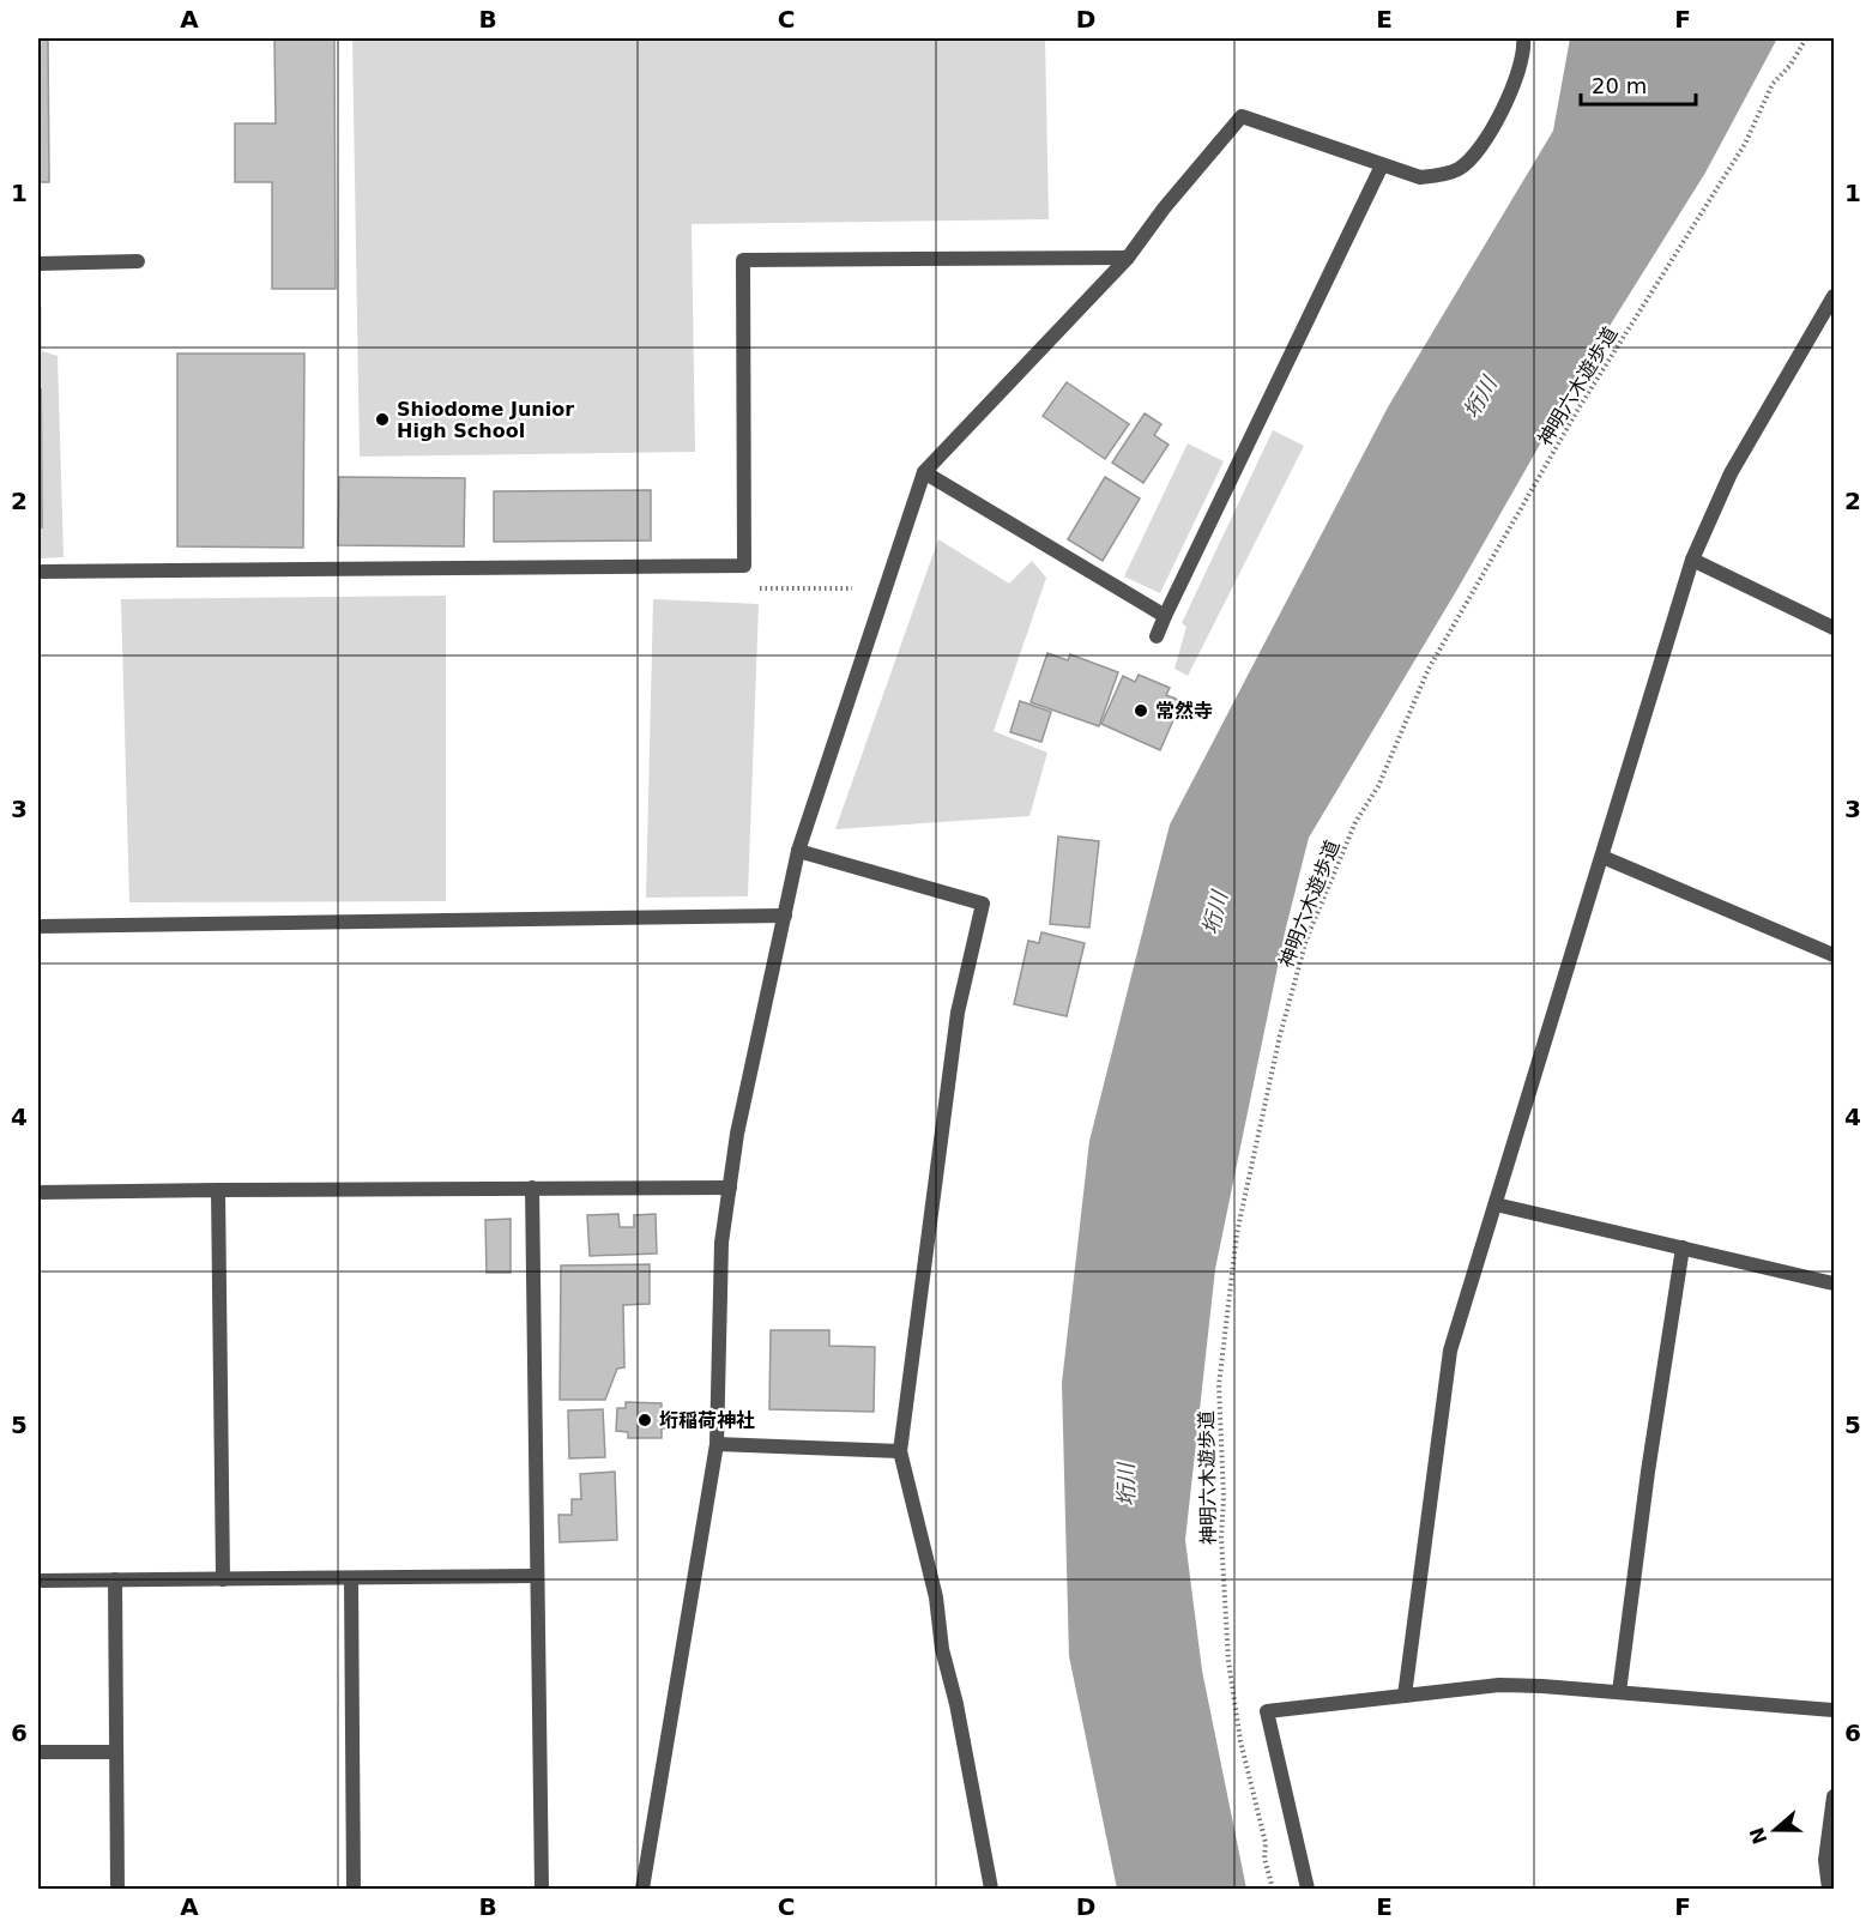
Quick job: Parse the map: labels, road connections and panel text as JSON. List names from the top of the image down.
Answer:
{
  "streets": {
    "path": ["神明六木遊歩道"]
  },
  "water": ["垳川"],
  "places": ["Shiodome Junior High School", "常然寺", "垳稲荷神社"],
  "scale_bar": "20 m",
  "north": "left",
  "grid": {
    "columns": [
      "A",
      "B",
      "C",
      "D",
      "E",
      "F"
    ],
    "rows": [
      "1",
      "2",
      "3",
      "4",
      "5",
      "6"
    ]
  }
}
